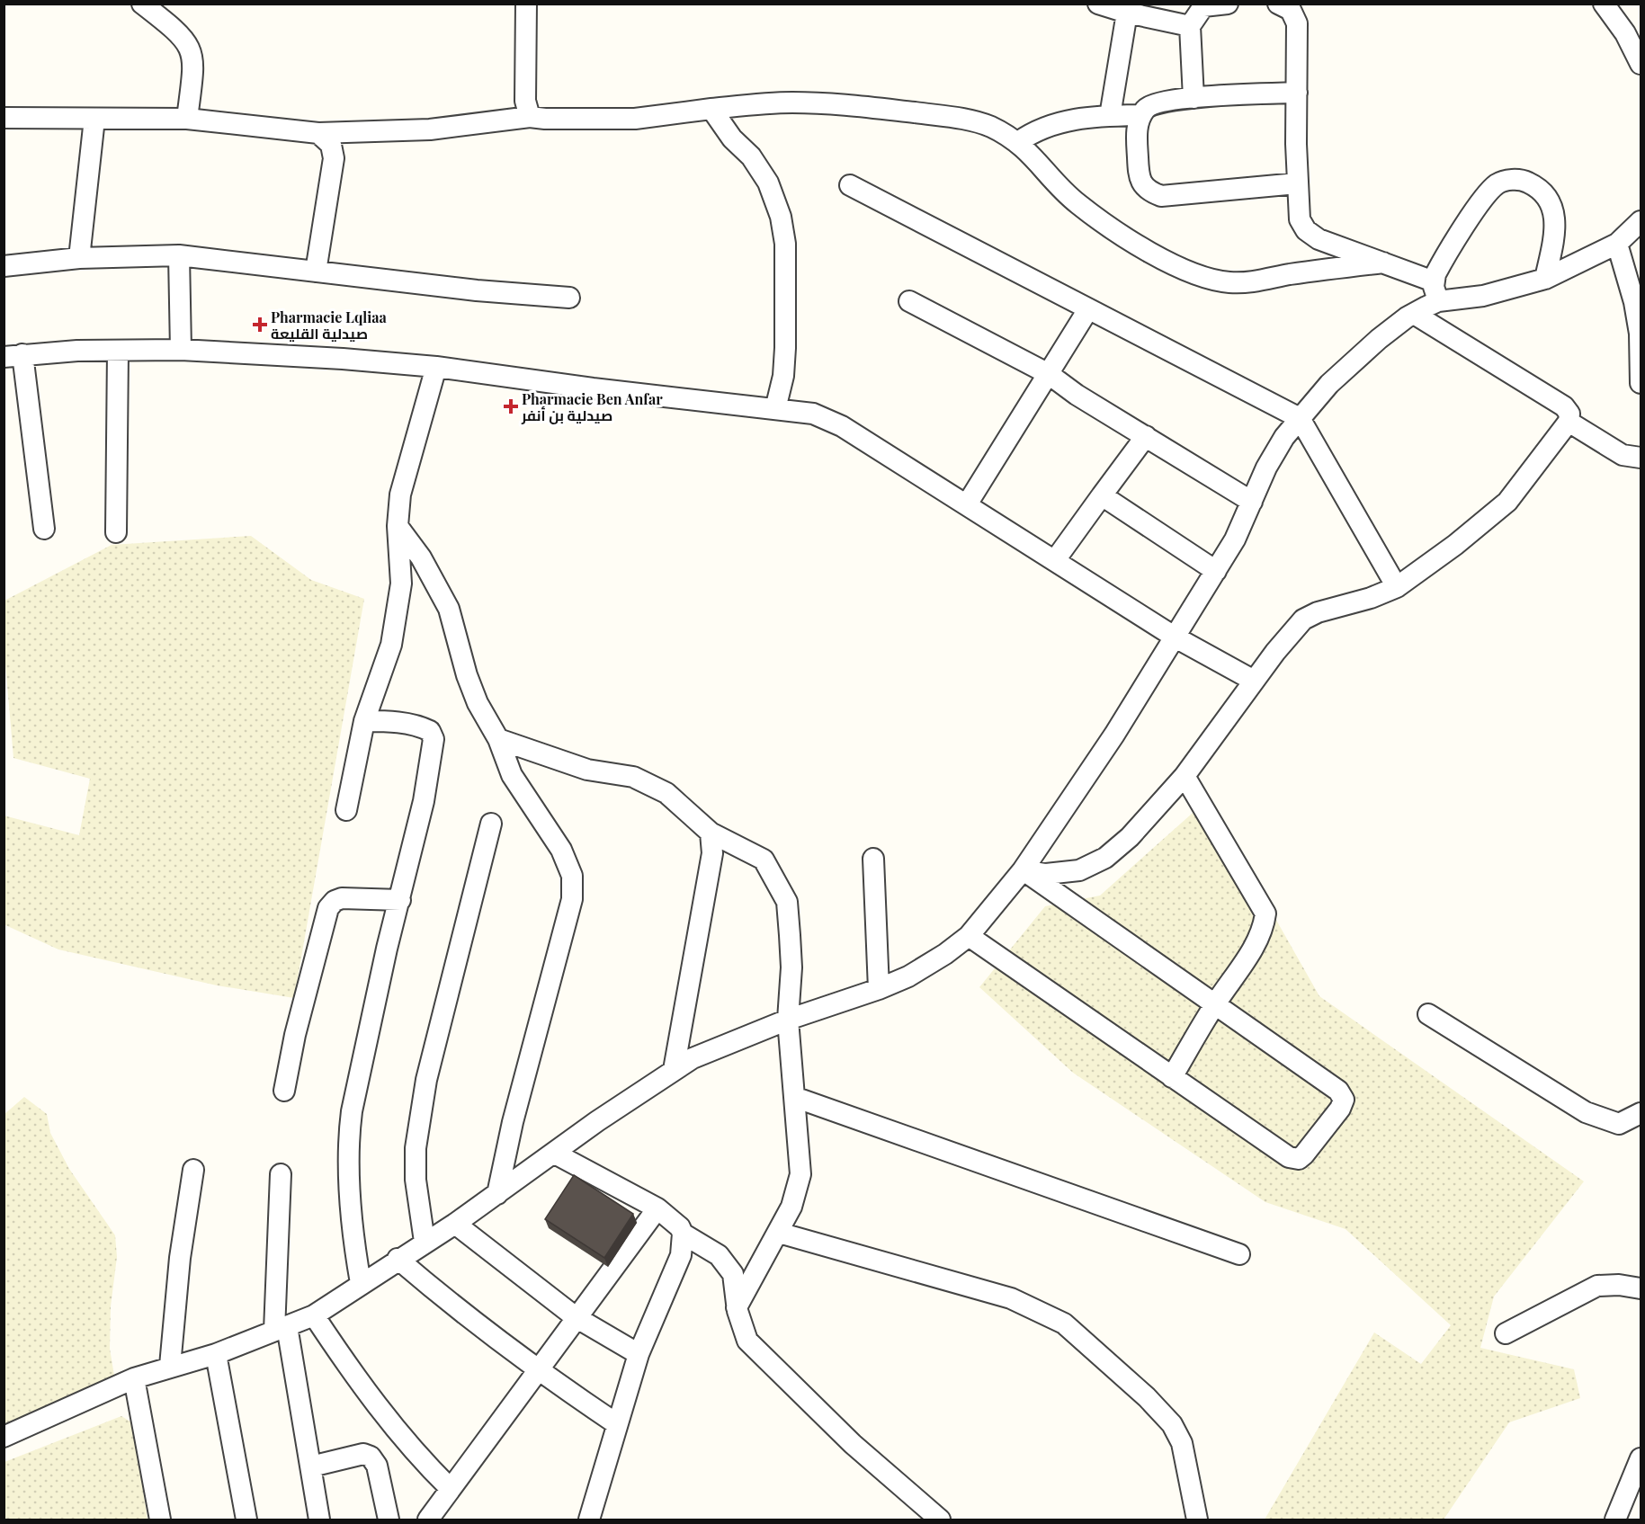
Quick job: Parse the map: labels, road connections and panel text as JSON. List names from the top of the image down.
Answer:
{
  "places": {
    "health": ["Pharmacie Lqliaa صيدلية القليعة", "Pharmacie Ben Anfar صيدلية بن أنفر"]
  }
}
